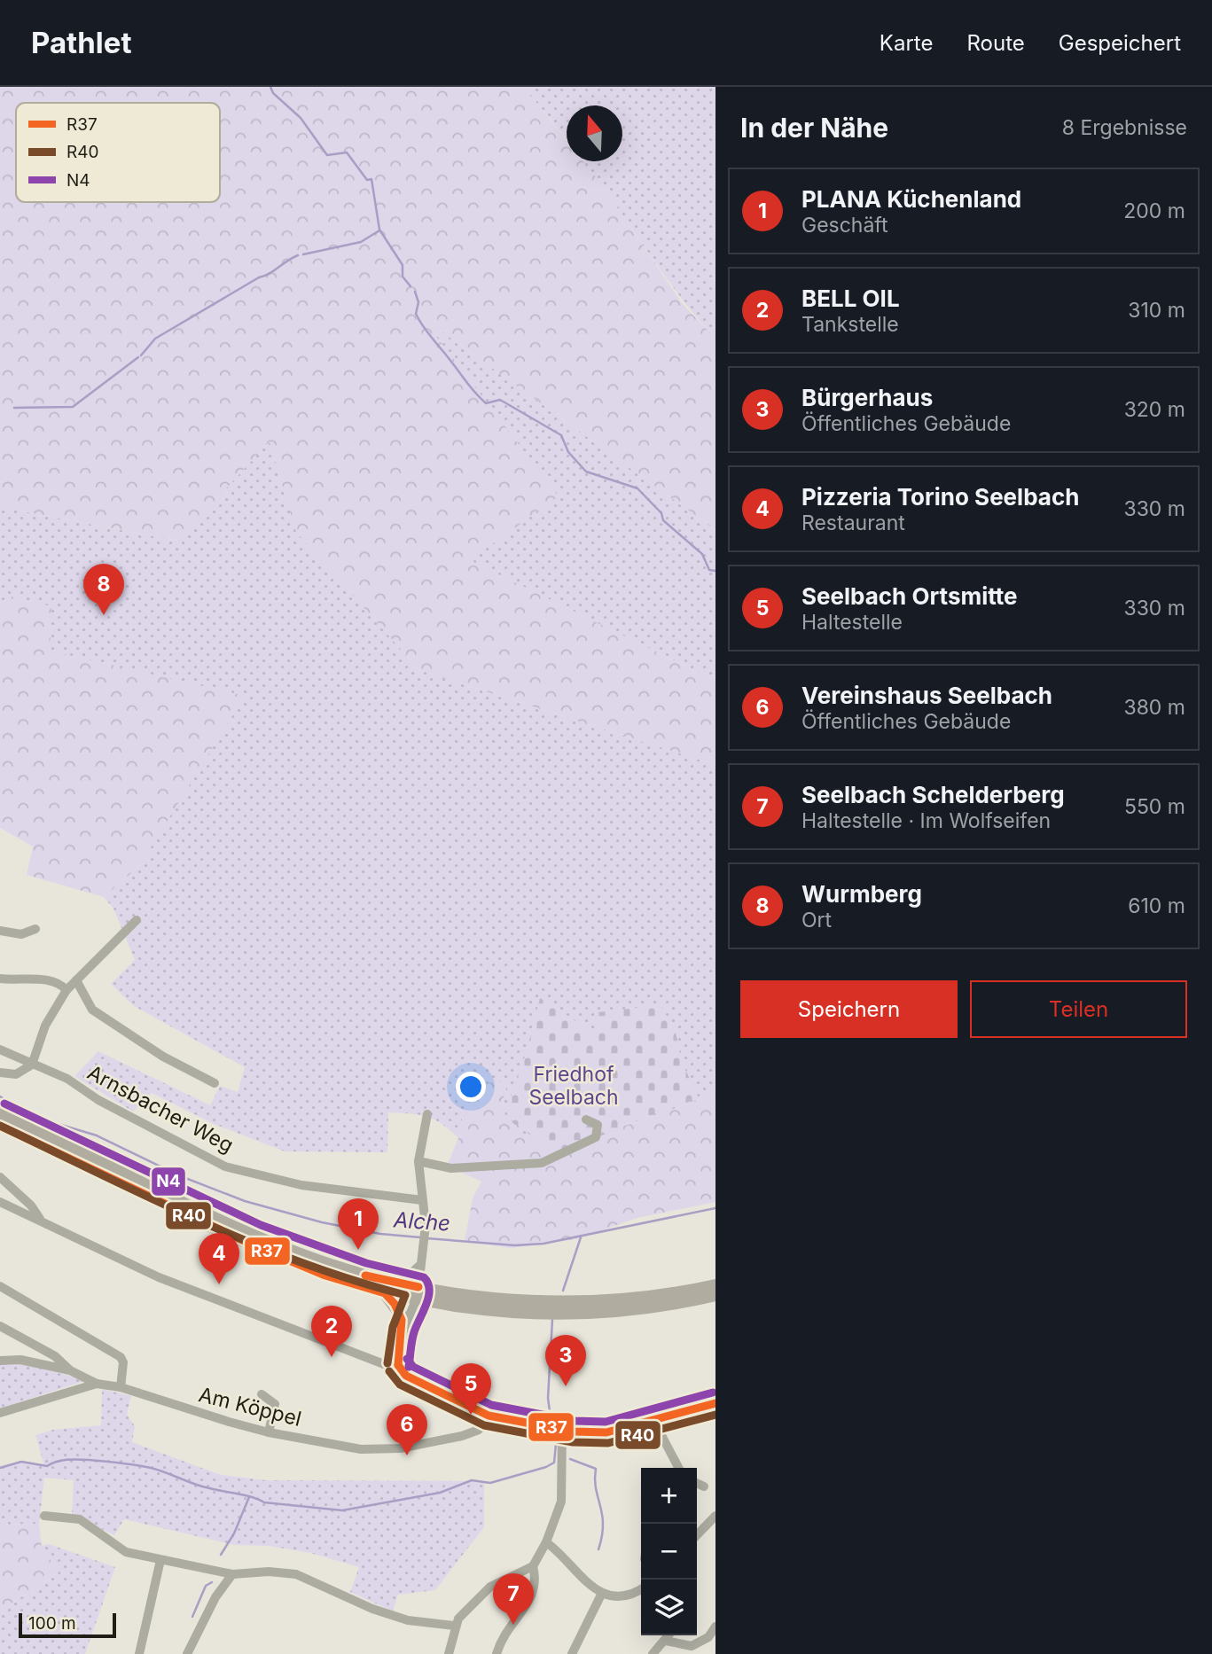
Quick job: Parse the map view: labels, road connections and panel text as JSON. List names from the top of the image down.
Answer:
{
  "streets": {
    "street": ["Arnsbacher Weg", "Am Köppel"]
  },
  "water": ["Alche"],
  "parks": ["Friedhof Seelbach"],
  "lines": ["transit line N4", "transit line R37", "transit line R40"],
  "legend": ["R37", "R40", "N4"],
  "scale_bar": "100 m",
  "north": "top",
  "page": {
    "header": "Pathlet",
    "nav": ["Karte", "Route", "Gespeichert"],
    "heading": ["In der Nähe", "8 Ergebnisse"],
    "list": [
      {
        "mark": "1",
        "name": "PLANA Küchenland",
        "note": "Geschäft",
        "value": "200 m"
      },
      {
        "mark": "2",
        "name": "BELL OIL",
        "note": "Tankstelle",
        "value": "310 m"
      },
      {
        "mark": "3",
        "name": "Bürgerhaus",
        "note": "Öffentliches Gebäude",
        "value": "320 m"
      },
      {
        "mark": "4",
        "name": "Pizzeria Torino Seelbach",
        "note": "Restaurant",
        "value": "330 m"
      },
      {
        "mark": "5",
        "name": "Seelbach Ortsmitte",
        "note": "Haltestelle",
        "value": "330 m"
      },
      {
        "mark": "6",
        "name": "Vereinshaus Seelbach",
        "note": "Öffentliches Gebäude",
        "value": "380 m"
      },
      {
        "mark": "7",
        "name": "Seelbach Schelderberg",
        "note": "Haltestelle · Im Wolfseifen",
        "value": "550 m"
      },
      {
        "mark": "8",
        "name": "Wurmberg",
        "note": "Ort",
        "value": "610 m"
      }
    ],
    "pins": [
      "8",
      "1",
      "4",
      "2",
      "3",
      "5",
      "6",
      "7"
    ],
    "buttons": ["Speichern", "Teilen"],
    "map_buttons": ["+", "−"],
    "scale": "100 m"
  }
}
